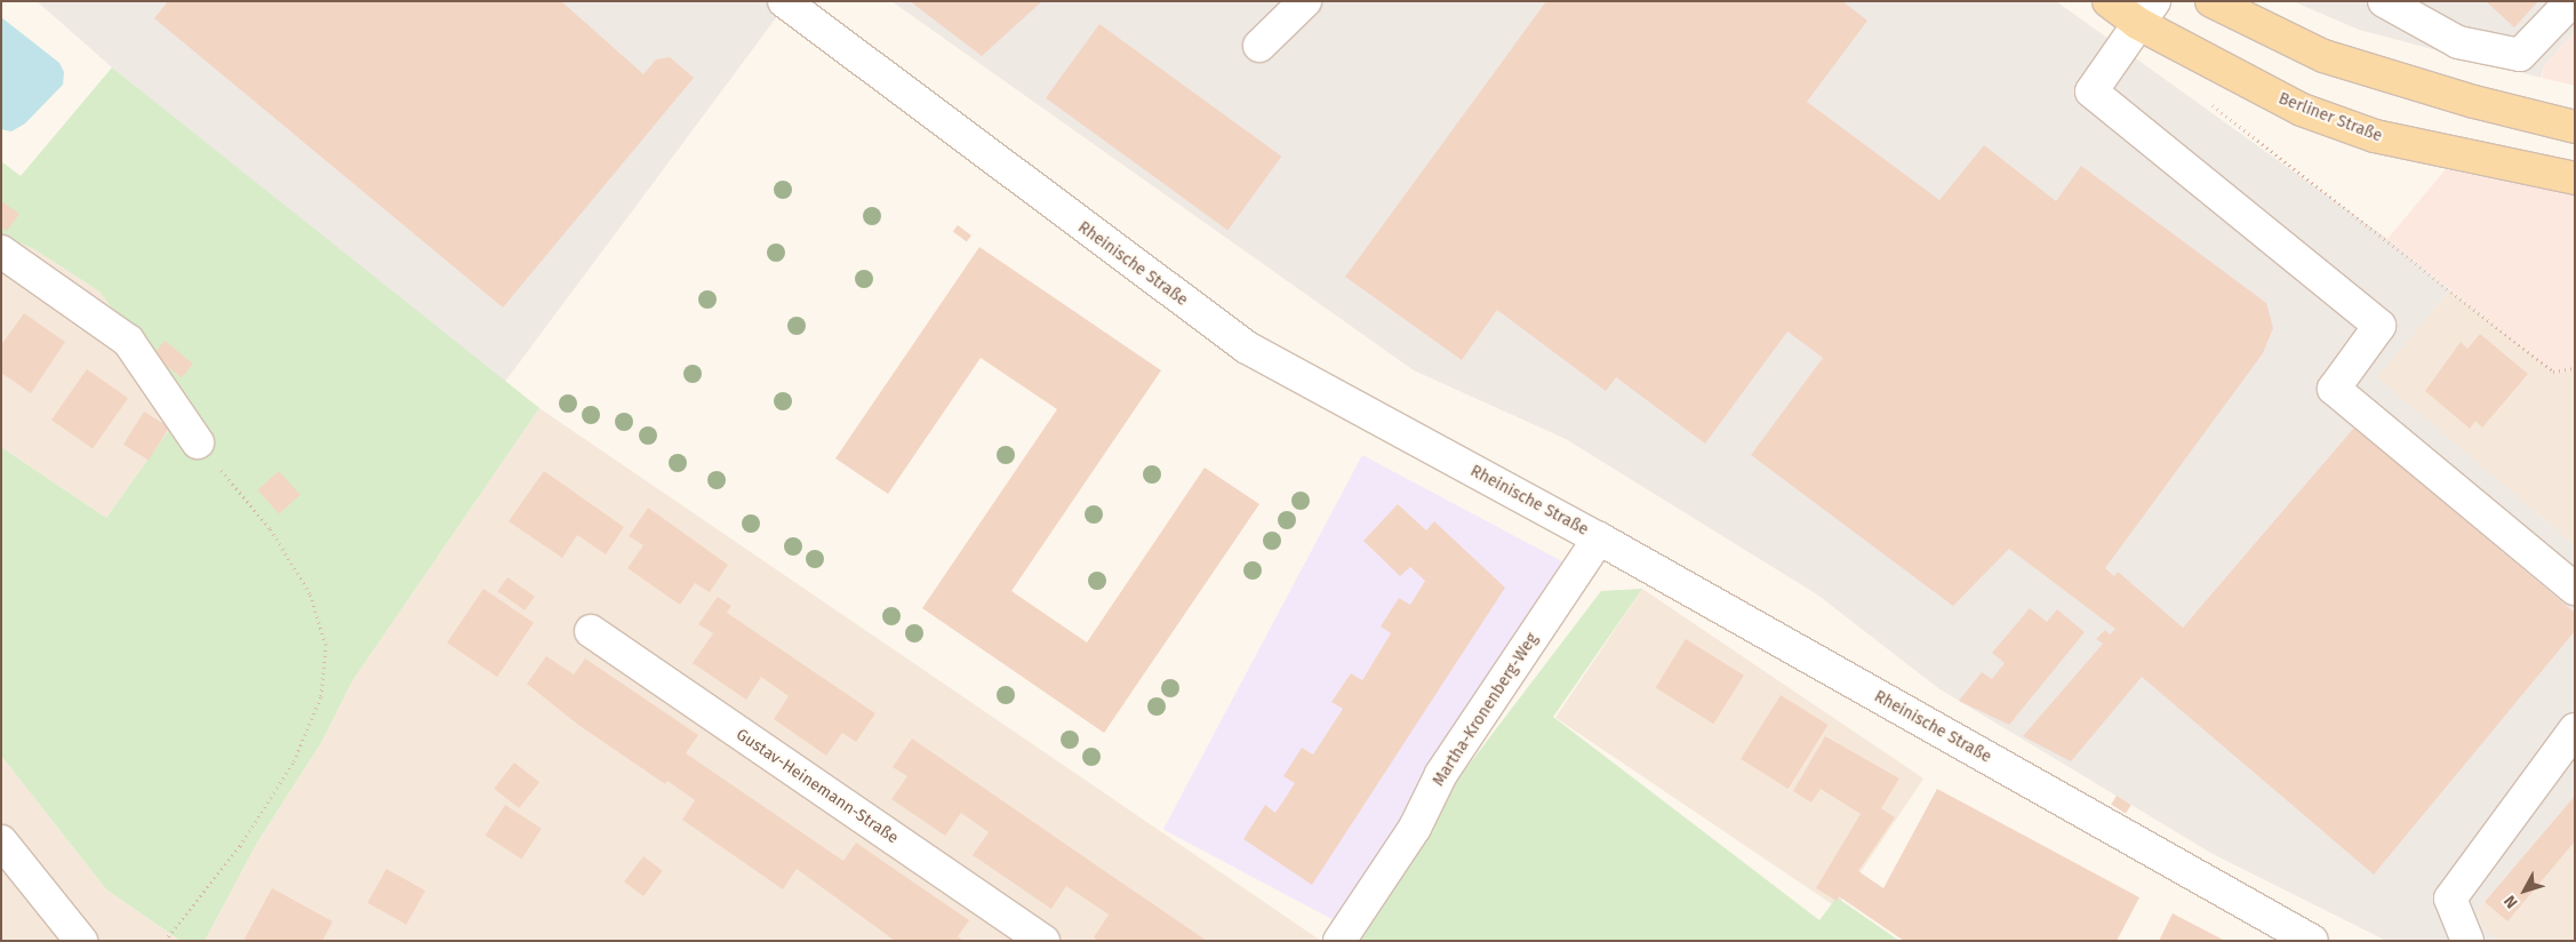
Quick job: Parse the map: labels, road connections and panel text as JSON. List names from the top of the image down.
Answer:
{
  "streets": {
    "main road": ["Berliner Straße"],
    "street": ["Rheinische Straße", "Martha-Kronenberg-Weg", "Gustav-Heinemann-Straße"]
  },
  "crossings": [
    ["Rheinische Straße", "Martha-Kronenberg-Weg"]
  ],
  "north": "bottom left"
}
